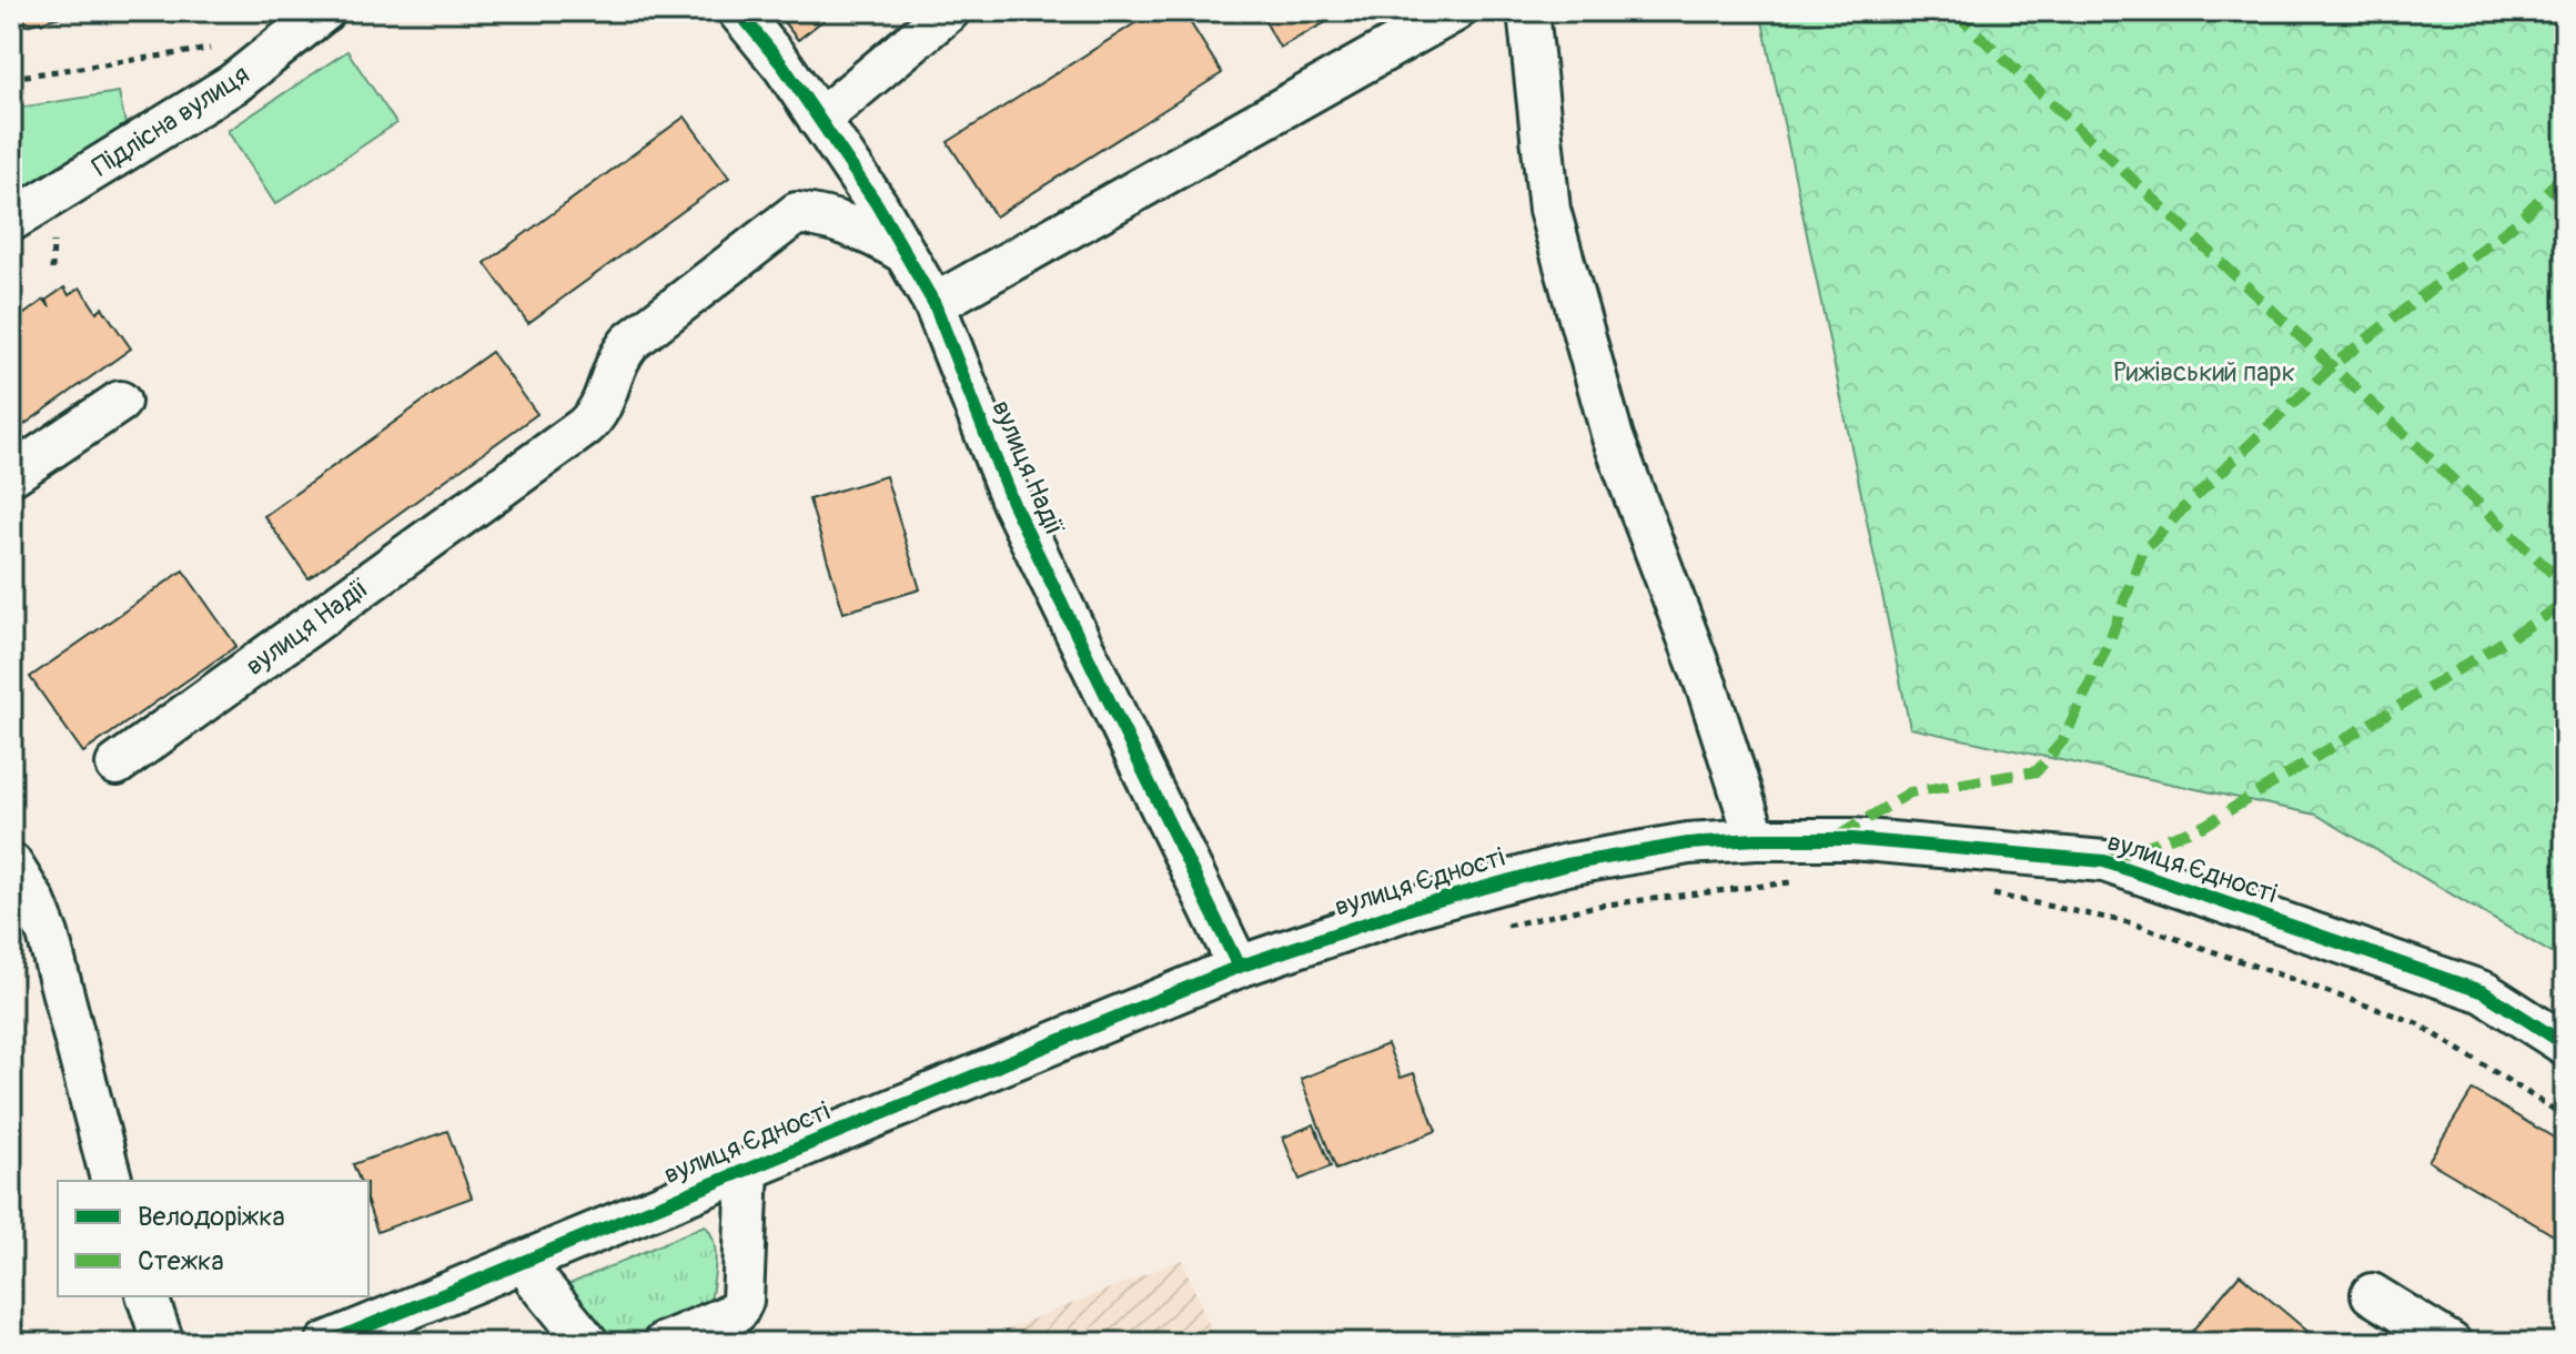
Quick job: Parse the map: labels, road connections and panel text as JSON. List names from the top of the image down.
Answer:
{
  "streets": {
    "street": ["Підлісна вулиця", "вулиця Надії", "вулиця Єдності"]
  },
  "crossings": [
    ["вулиця Надії", "вулиця Єдності"]
  ],
  "parks": ["Рижівський парк"],
  "legend": ["Велодоріжка", "Стежка"]
}
